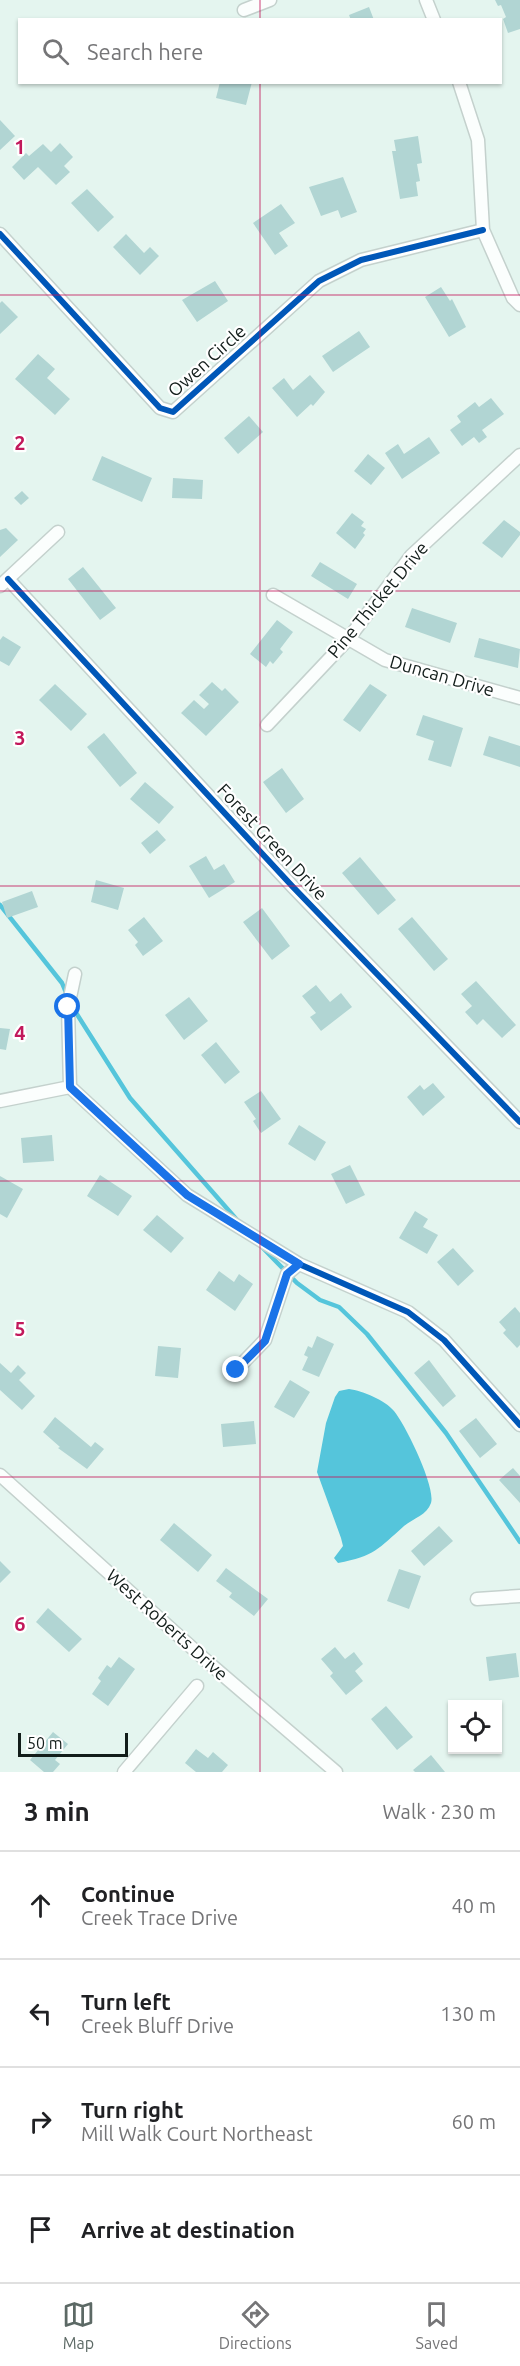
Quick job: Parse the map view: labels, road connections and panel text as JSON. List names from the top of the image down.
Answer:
{
  "streets": {
    "street": [
      "Owen Circle",
      "Pine Thicket Drive",
      "Duncan Drive",
      "Forest Green Drive",
      "West Roberts Drive"
    ]
  },
  "crossings": [
    ["Pine Thicket Drive", "Duncan Drive"]
  ],
  "scale_bar": "50 m",
  "page": {
    "search": "Search here",
    "scale": "50 m",
    "heading": ["3 min", "Walk · 230 m"],
    "list": [
      ["Continue", "Creek Trace Drive", "40 m"],
      ["Turn left", "Creek Bluff Drive", "130 m"],
      ["Turn right", "Mill Walk Court Northeast", "60 m"],
      "Arrive at destination"
    ],
    "nav": ["Map", "Directions", "Saved"]
  },
  "grid": {
    "rows": [
      "1",
      "2",
      "3",
      "4",
      "5",
      "6"
    ]
  }
}
